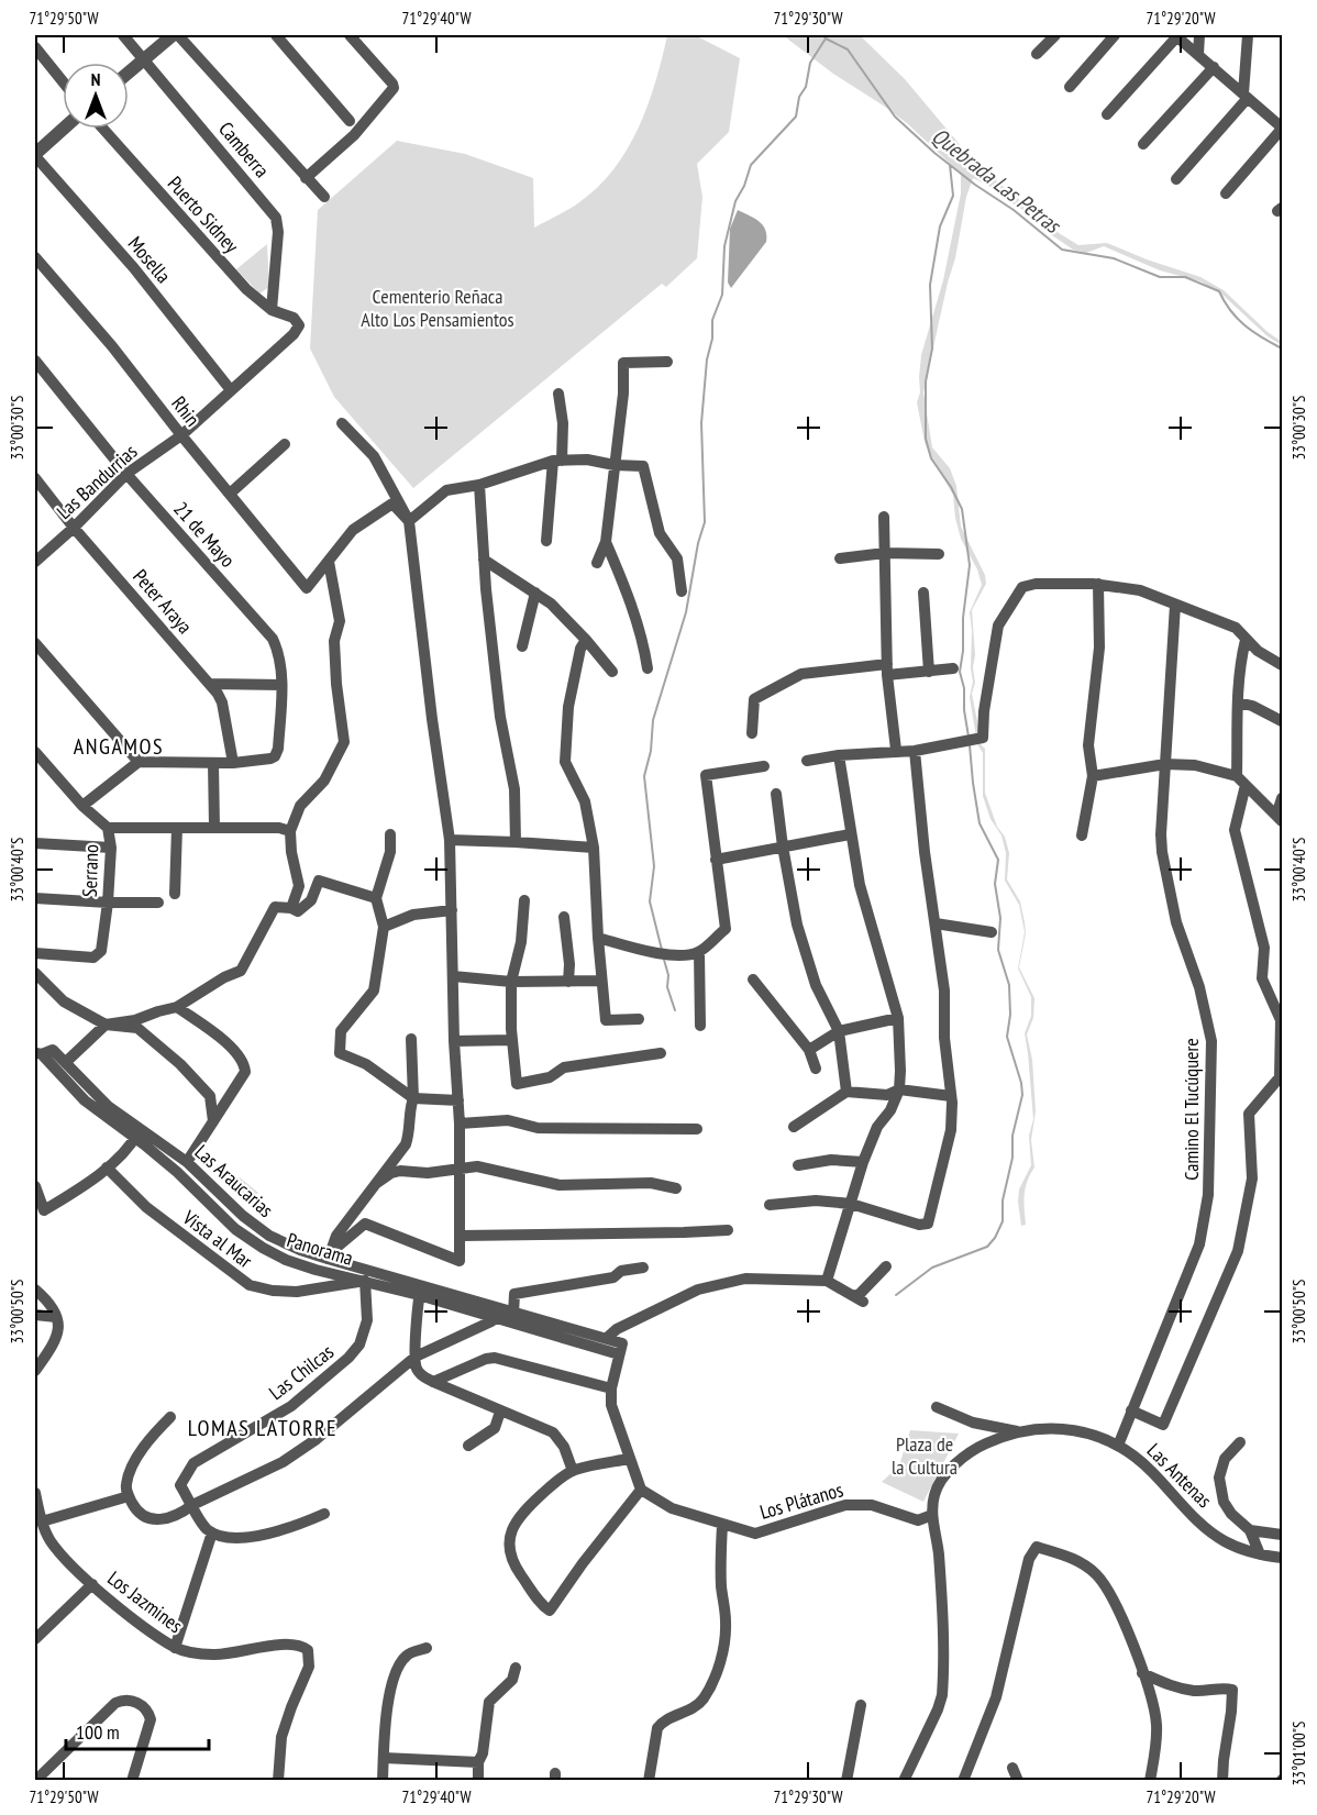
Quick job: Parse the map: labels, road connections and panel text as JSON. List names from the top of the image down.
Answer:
{
  "streets": {
    "street": [
      "Camberra",
      "Puerto Sidney",
      "Mosella",
      "Rhin",
      "Las Bandurrias",
      "21 de Mayo",
      "Peter Araya",
      "Serrano",
      "Camino El Tucúquere",
      "Las Araucarias",
      "Vista al Mar",
      "Panorama",
      "Las Chilcas",
      "Las Antenas",
      "Los Plátanos",
      "Los Jazmines"
    ]
  },
  "crossings": [
    ["Camberra", "Puerto Sidney"],
    ["Puerto Sidney", "Las Bandurrias"],
    ["Mosella", "Las Bandurrias"],
    ["Rhin", "Las Bandurrias"],
    ["Las Bandurrias", "21 de Mayo"],
    ["Las Bandurrias", "Peter Araya"],
    ["21 de Mayo", "Peter Araya"],
    ["Camino El Tucúquere", "Las Antenas"],
    ["Las Araucarias", "Panorama"],
    ["Vista al Mar", "Panorama"],
    ["Vista al Mar", "Las Chilcas"],
    ["Panorama", "Las Chilcas"],
    ["Las Antenas", "Los Plátanos"]
  ],
  "districts": ["ANGAMOS", "LOMAS LATORRE"],
  "water": ["Quebrada Las Petras"],
  "parks": ["Cementerio Reñaca Alto Los Pensamientos", "Plaza de la Cultura"],
  "scale_bar": "100 m",
  "north": "top",
  "coordinates": [
    "71°29'50\"W",
    "71°29'40\"W",
    "71°29'30\"W",
    "71°29'20\"W",
    "33°00'30\"S",
    "33°00'40\"S",
    "33°00'50\"S",
    "33°01'00\"S"
  ]
}
